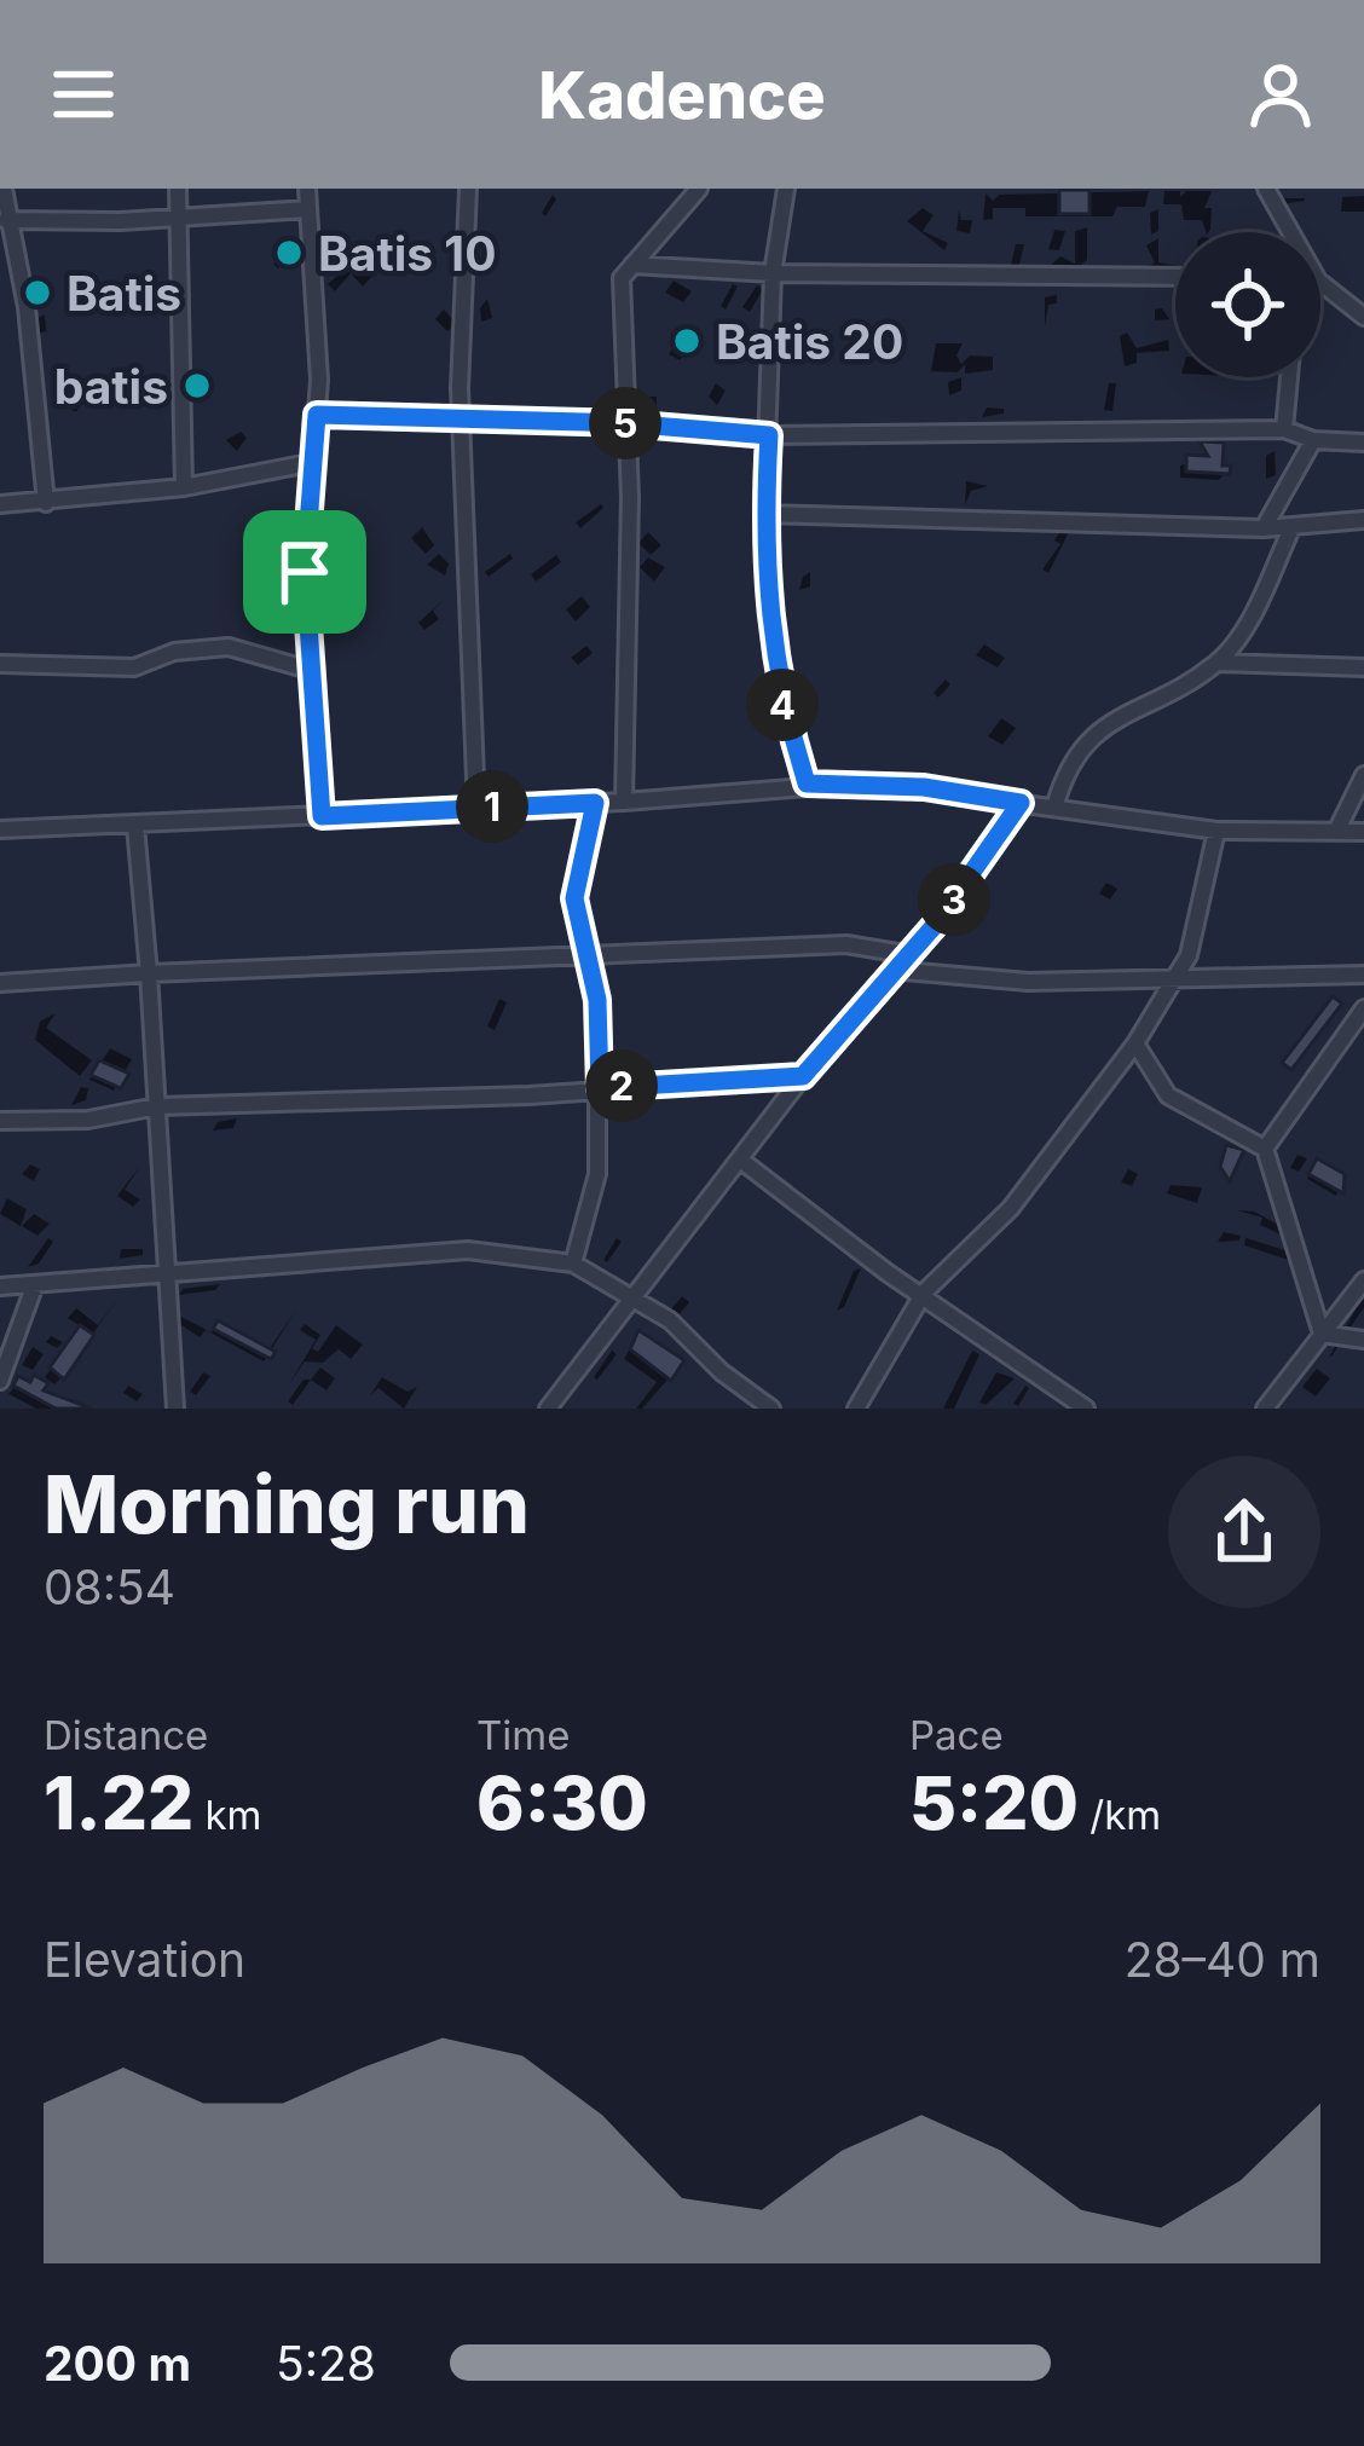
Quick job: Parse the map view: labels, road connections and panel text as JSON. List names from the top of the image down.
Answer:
{
  "places": [
    "Batis 10",
    "Batis",
    "Batis 20",
    "batis"
  ],
  "page": {
    "header": "Kadence",
    "pins": [
      "5",
      "4",
      "1",
      "3",
      "2"
    ],
    "heading": ["Morning run", "08:54"],
    "stats": [
      ["Distance", "1.22 km"],
      ["Time", "6:30"],
      ["Pace", "5:20 /km"]
    ],
    "chart": ["Elevation", "28–40 m"],
    "list": [
      {
        "name": "200 m",
        "note": "5:28"
      }
    ]
  }
}
